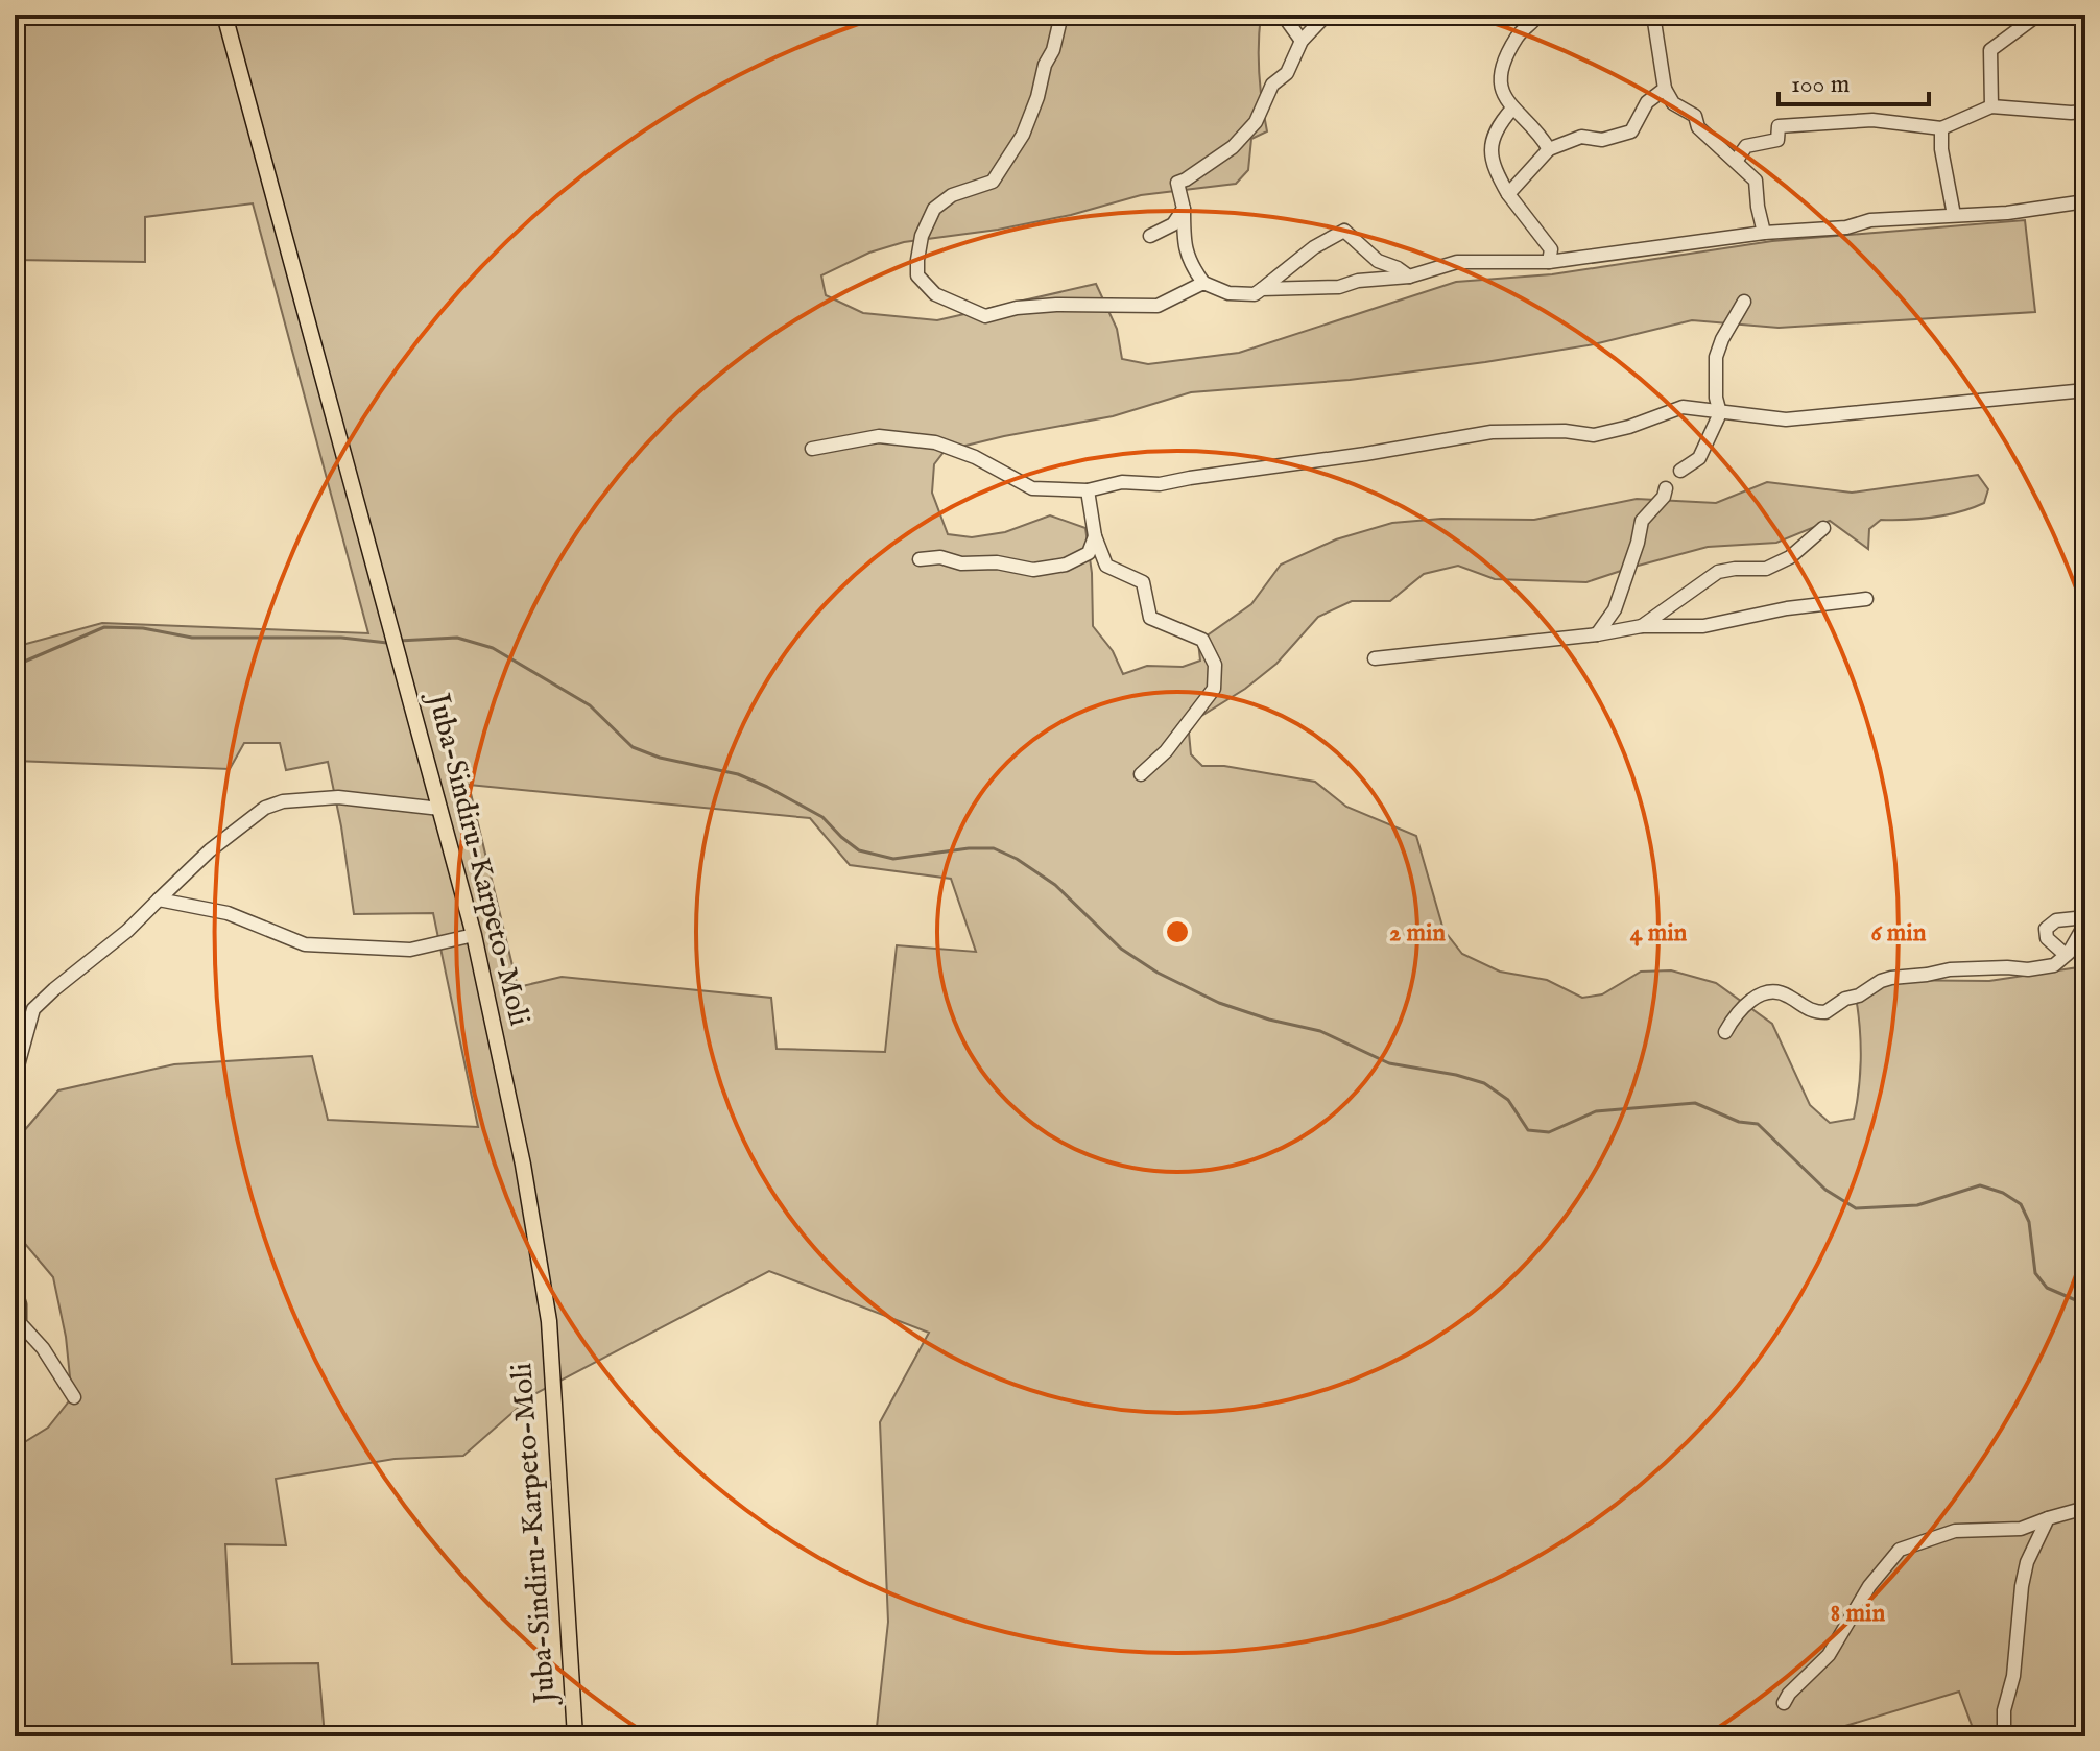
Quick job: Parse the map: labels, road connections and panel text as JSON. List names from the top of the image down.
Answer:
{
  "streets": {
    "main road": ["Juba-Sindiru-Karpeto-Moli"]
  },
  "scale_bar": "100 m",
  "rings": [
    "2 min",
    "4 min",
    "6 min",
    "8 min"
  ]
}
